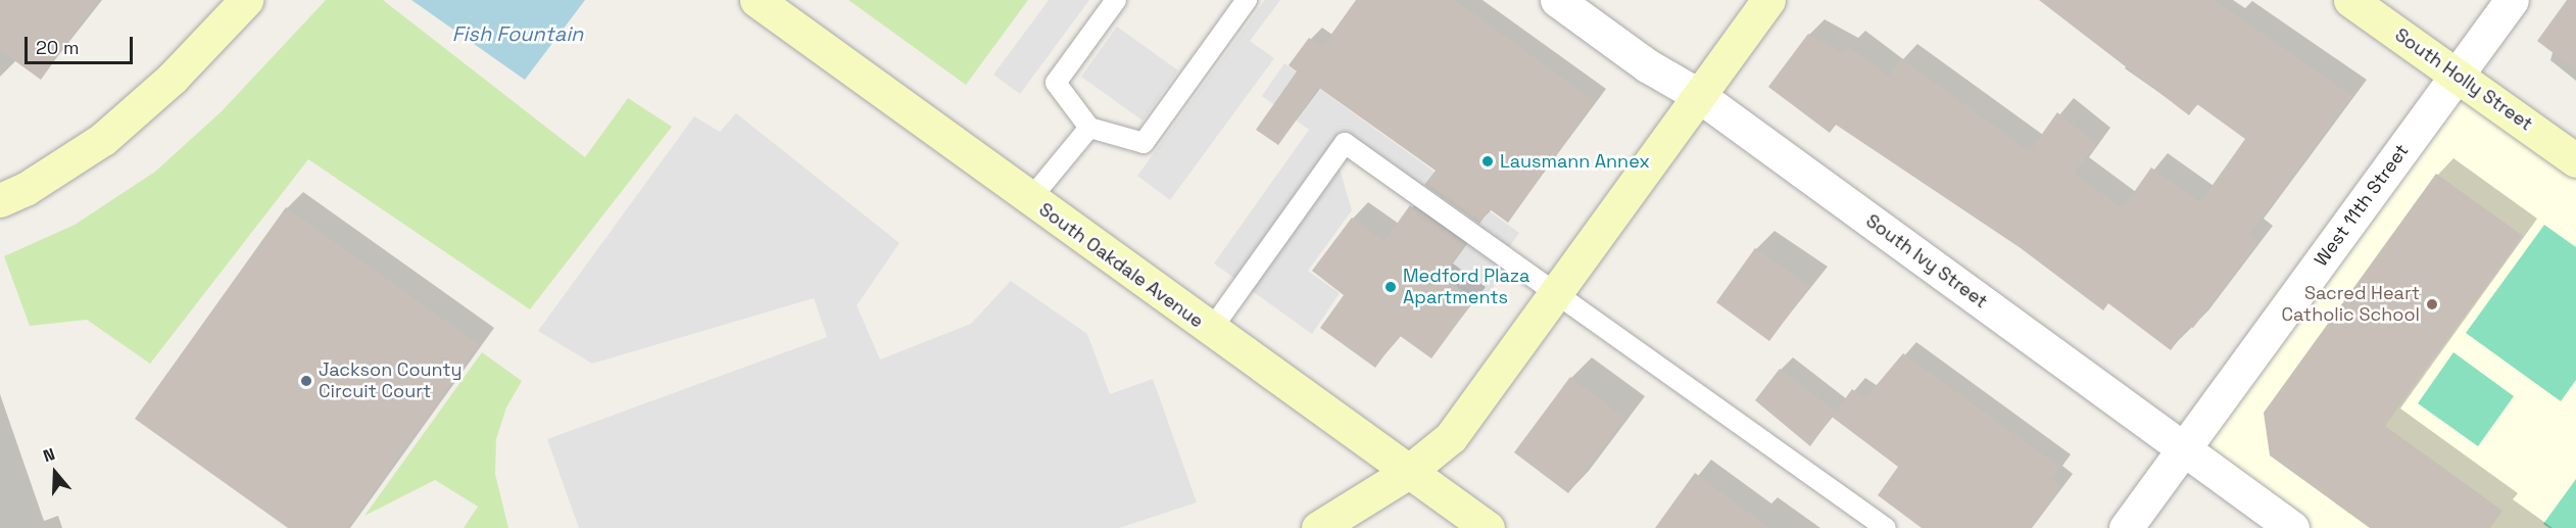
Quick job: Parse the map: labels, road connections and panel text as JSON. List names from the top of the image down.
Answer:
{
  "streets": {
    "street": [
      "South Holly Street",
      "West 11th Street",
      "South Ivy Street",
      "South Oakdale Avenue"
    ]
  },
  "crossings": [
    ["South Holly Street", "West 11th Street"],
    ["West 11th Street", "South Ivy Street"]
  ],
  "water": ["Fish Fountain"],
  "places": [
    "Lausmann Annex",
    "Medford Plaza Apartments",
    "Sacred Heart Catholic School",
    "Jackson County Circuit Court"
  ],
  "scale_bar": "20 m",
  "north": "top"
}
